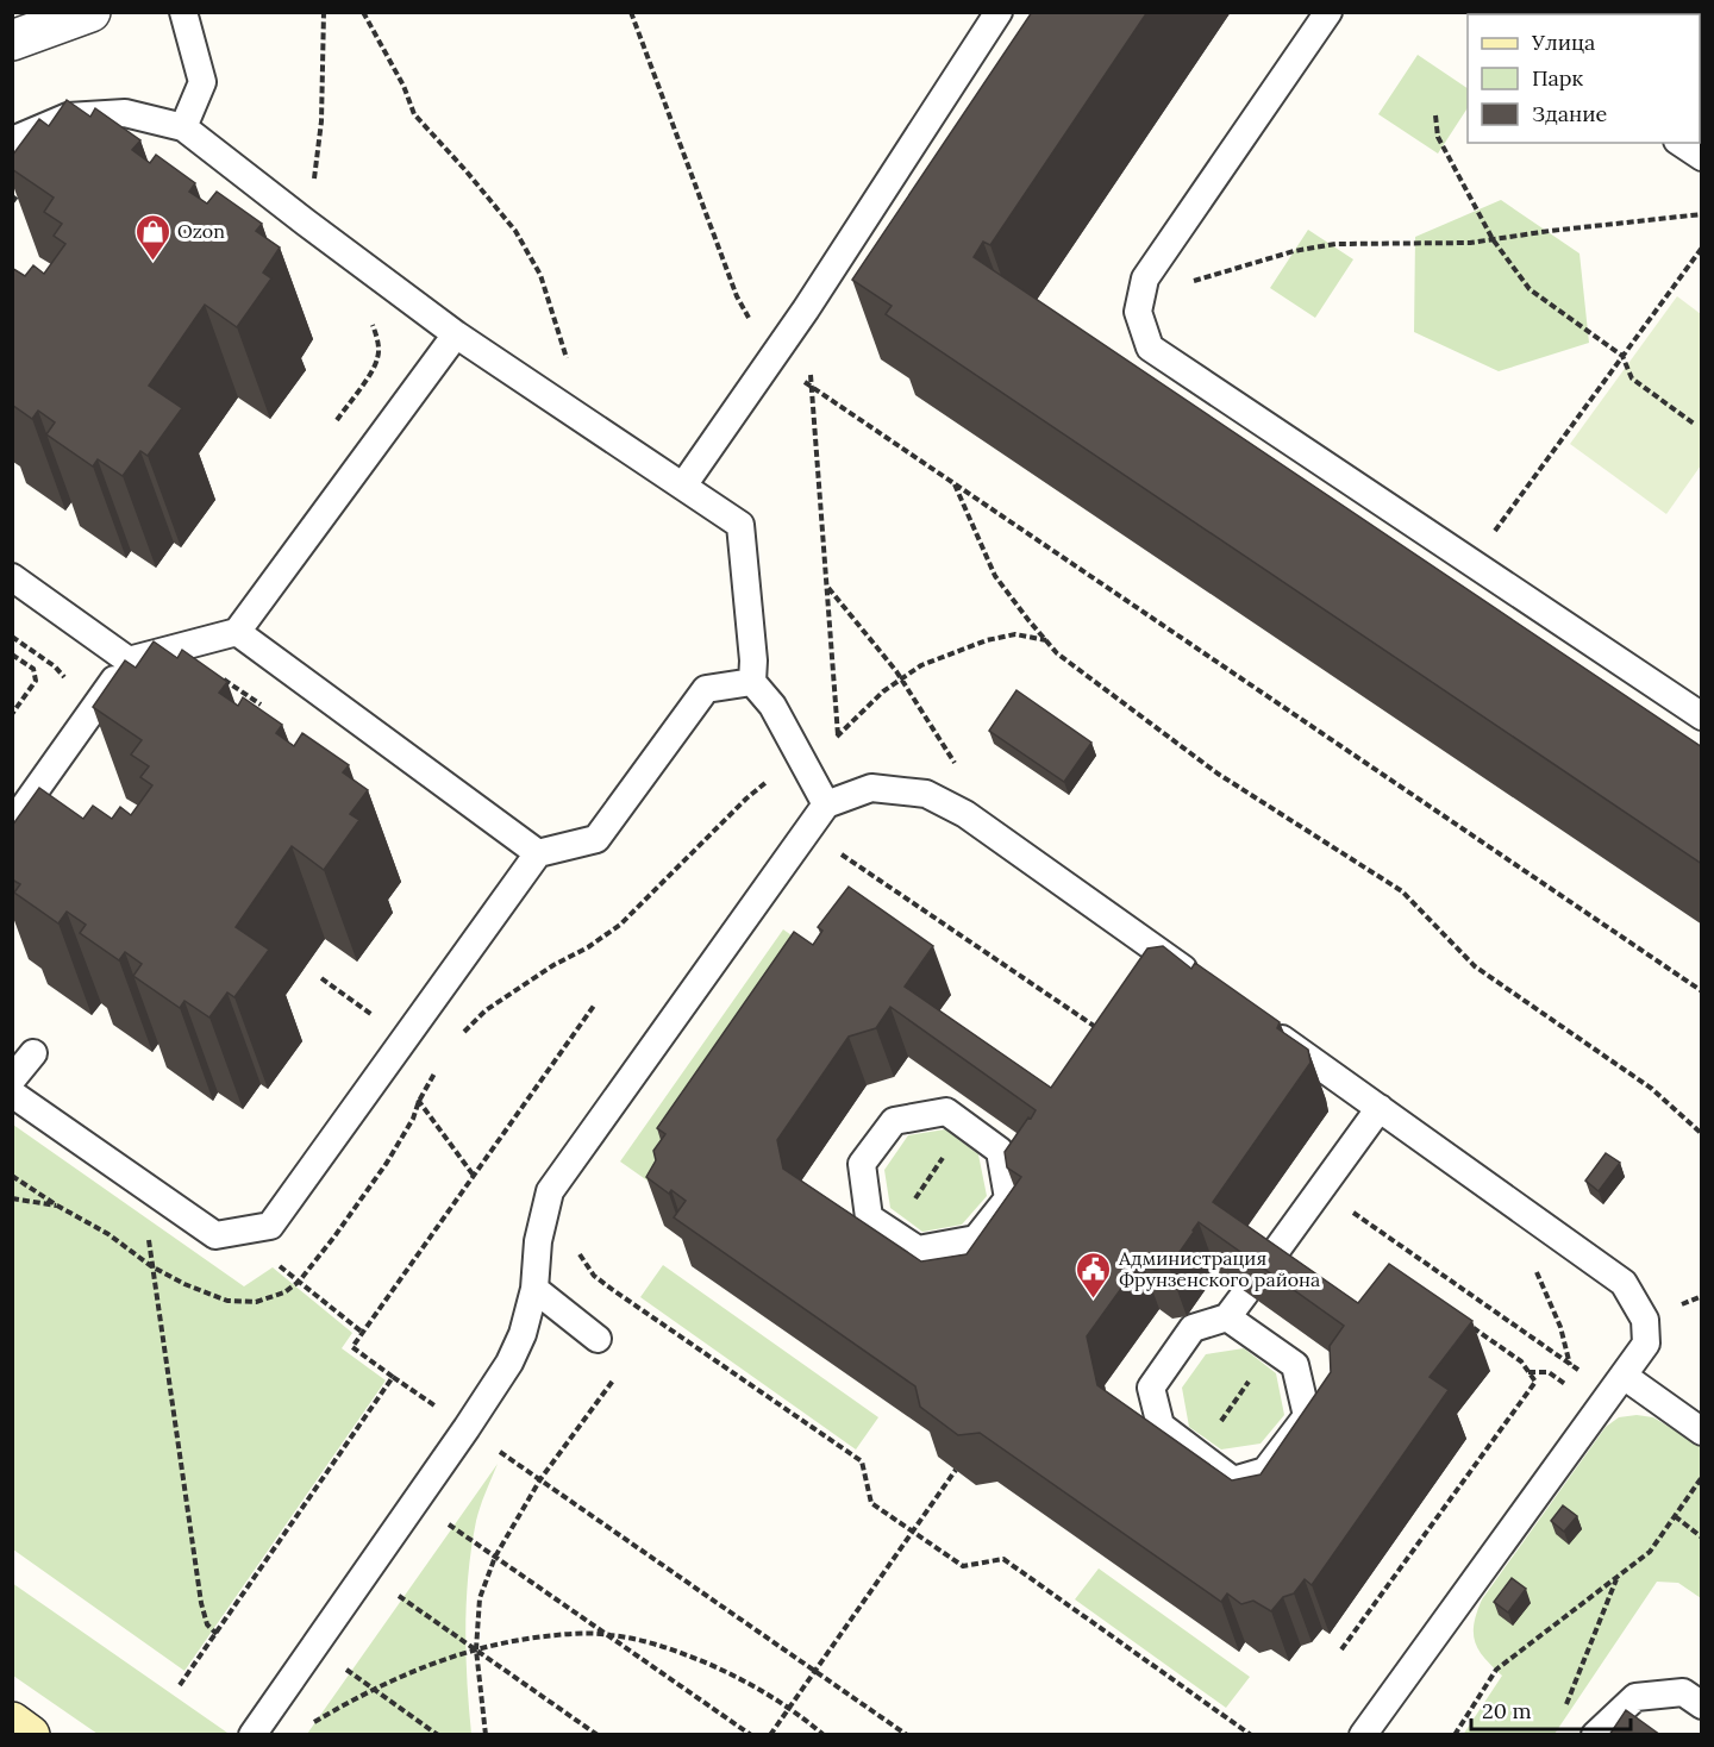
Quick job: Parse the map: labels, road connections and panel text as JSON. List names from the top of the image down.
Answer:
{
  "places": {
    "shop": ["Ozon"],
    "public building": ["Администрация Фрунзенского района"]
  },
  "legend": ["Улица", "Парк", "Здание"],
  "scale_bar": "20 m"
}
